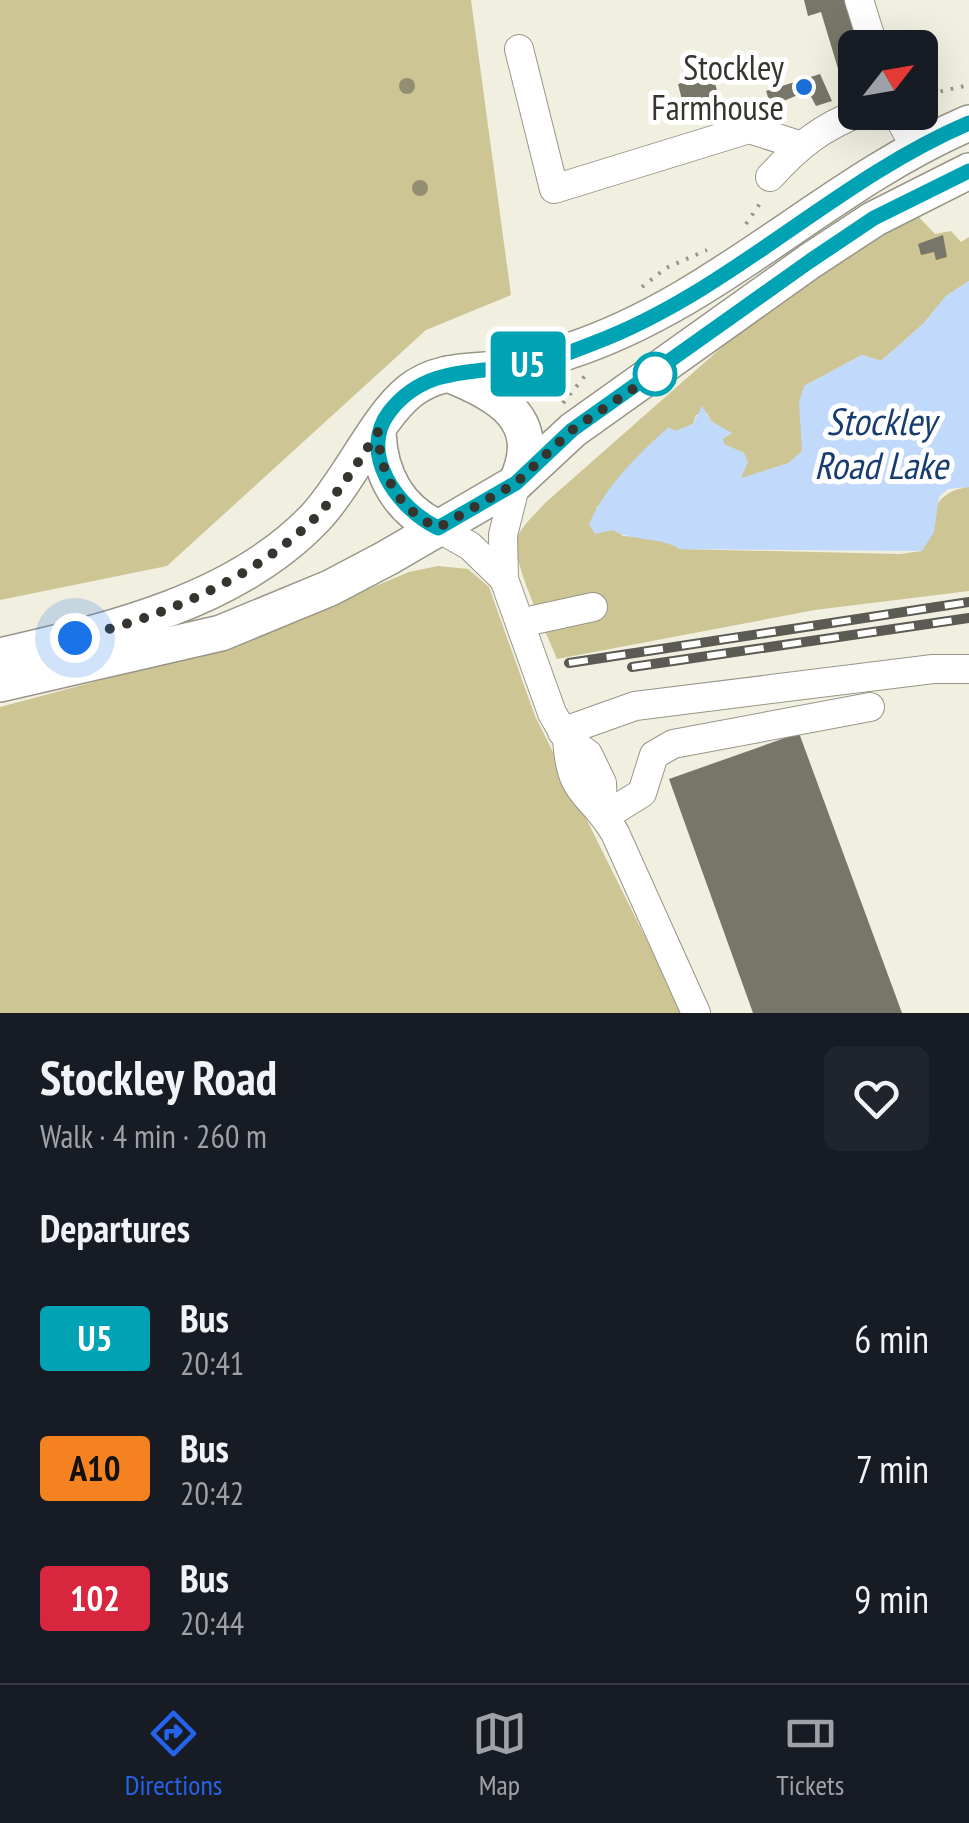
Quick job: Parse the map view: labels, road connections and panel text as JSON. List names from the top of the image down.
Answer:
{
  "water": ["Stockley Road Lake"],
  "places": ["Stockley Farmhouse"],
  "lines": ["bus line U5"],
  "north": "top right",
  "page": {
    "on_map": "U5",
    "heading": [
      ["Stockley Road", "Walk · 4 min · 260 m"],
      "Departures"
    ],
    "list": [
      {
        "mark": "U5",
        "name": "Bus",
        "note": "20:41",
        "value": "6 min"
      },
      {
        "mark": "A10",
        "name": "Bus",
        "note": "20:42",
        "value": "7 min"
      },
      {
        "mark": "102",
        "name": "Bus",
        "note": "20:44",
        "value": "9 min"
      }
    ],
    "tabs": ["Directions", "Map", "Tickets"]
  }
}
